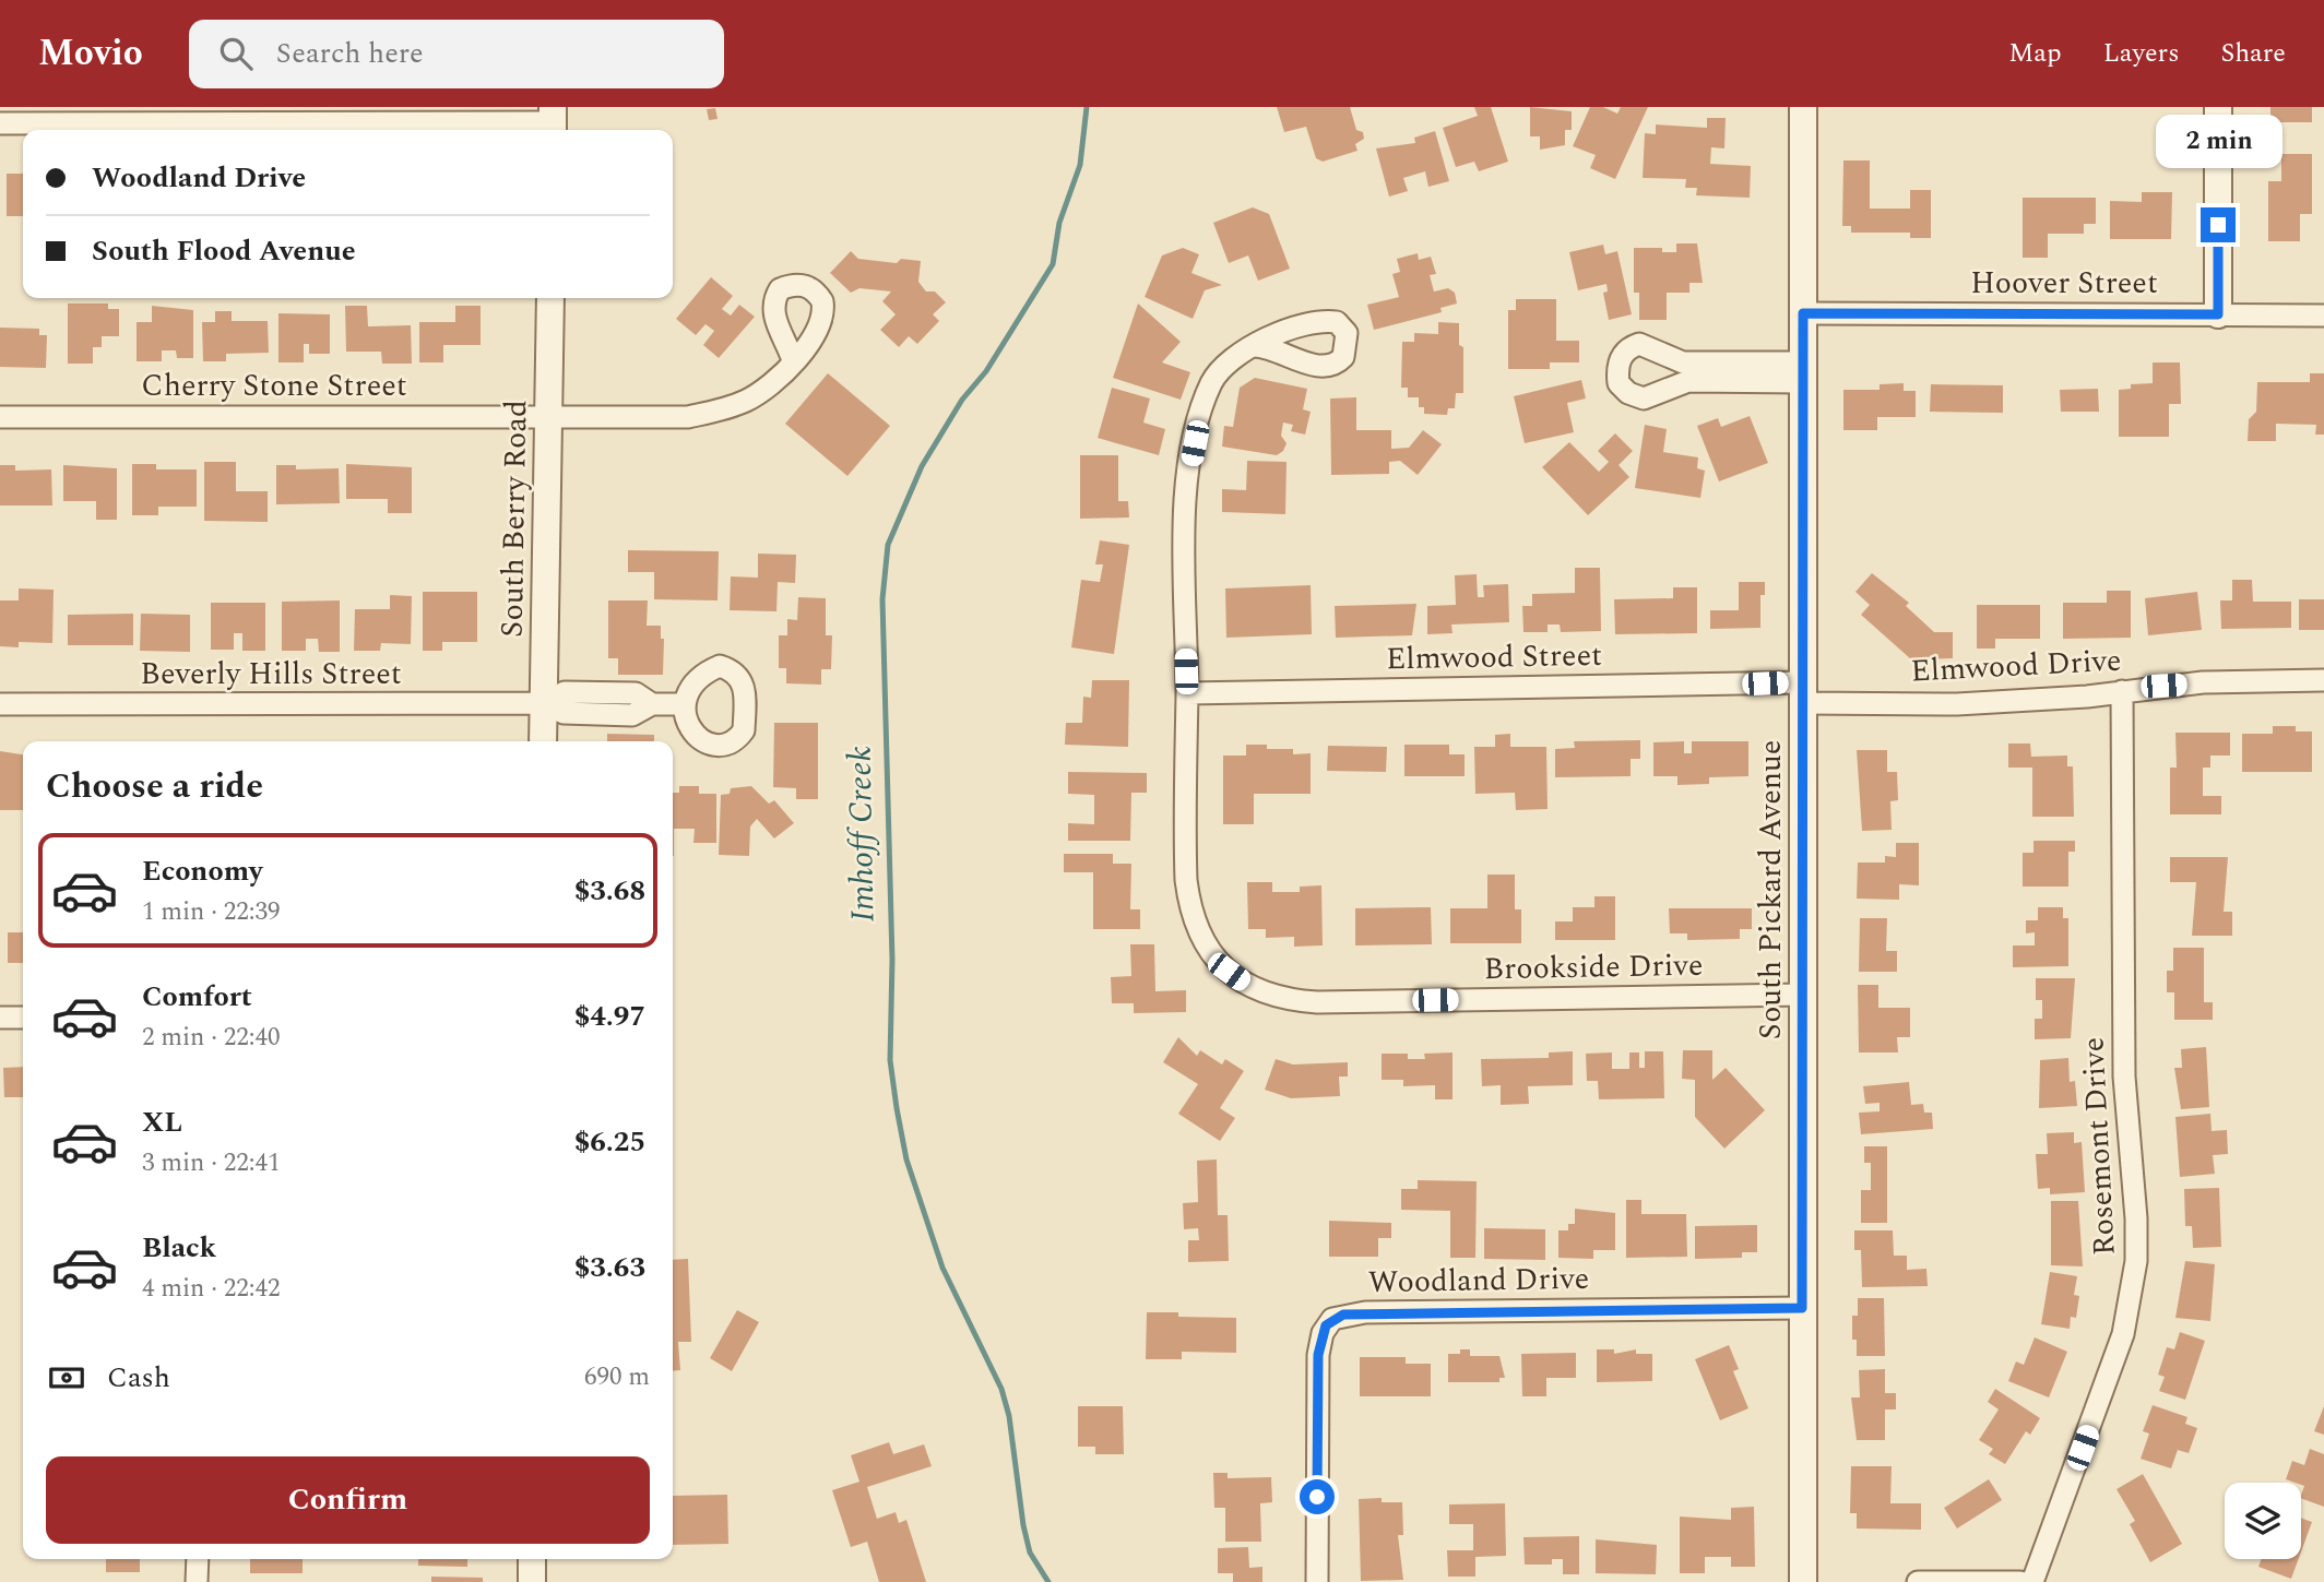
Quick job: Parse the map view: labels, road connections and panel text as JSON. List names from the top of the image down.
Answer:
{
  "streets": {
    "street": [
      "Hoover Street",
      "Cherry Stone Street",
      "South Berry Road",
      "Elmwood Street",
      "Elmwood Drive",
      "Beverly Hills Street",
      "South Pickard Avenue",
      "Brookside Drive",
      "Rosemont Drive",
      "Woodland Drive"
    ]
  },
  "crossings": [
    ["Hoover Street", "South Pickard Avenue"],
    ["Cherry Stone Street", "South Berry Road"],
    ["South Berry Road", "Beverly Hills Street"],
    ["Elmwood Street", "Elmwood Drive"],
    ["Elmwood Street", "South Pickard Avenue"],
    ["Elmwood Street", "Brookside Drive"],
    ["Elmwood Drive", "South Pickard Avenue"],
    ["Elmwood Drive", "Rosemont Drive"],
    ["South Pickard Avenue", "Brookside Drive"],
    ["South Pickard Avenue", "Woodland Drive"]
  ],
  "water": ["Imhoff Creek"],
  "page": {
    "header": "Movio",
    "search": "Search here",
    "nav": ["Map", "Layers", "Share"],
    "bubble": "2 min",
    "banner": ["Woodland Drive", "South Flood Avenue"],
    "heading": "Choose a ride",
    "list": [
      {
        "name": "Economy",
        "note": "1 min · 22:39",
        "value": "$3.68"
      },
      {
        "name": "Comfort",
        "note": "2 min · 22:40",
        "value": "$4.97"
      },
      {
        "name": "XL",
        "note": "3 min · 22:41",
        "value": "$6.25"
      },
      {
        "name": "Black",
        "note": "4 min · 22:42",
        "value": "$3.63"
      }
    ],
    "pay": ["Cash", "690 m"],
    "buttons": "Confirm"
  }
}
